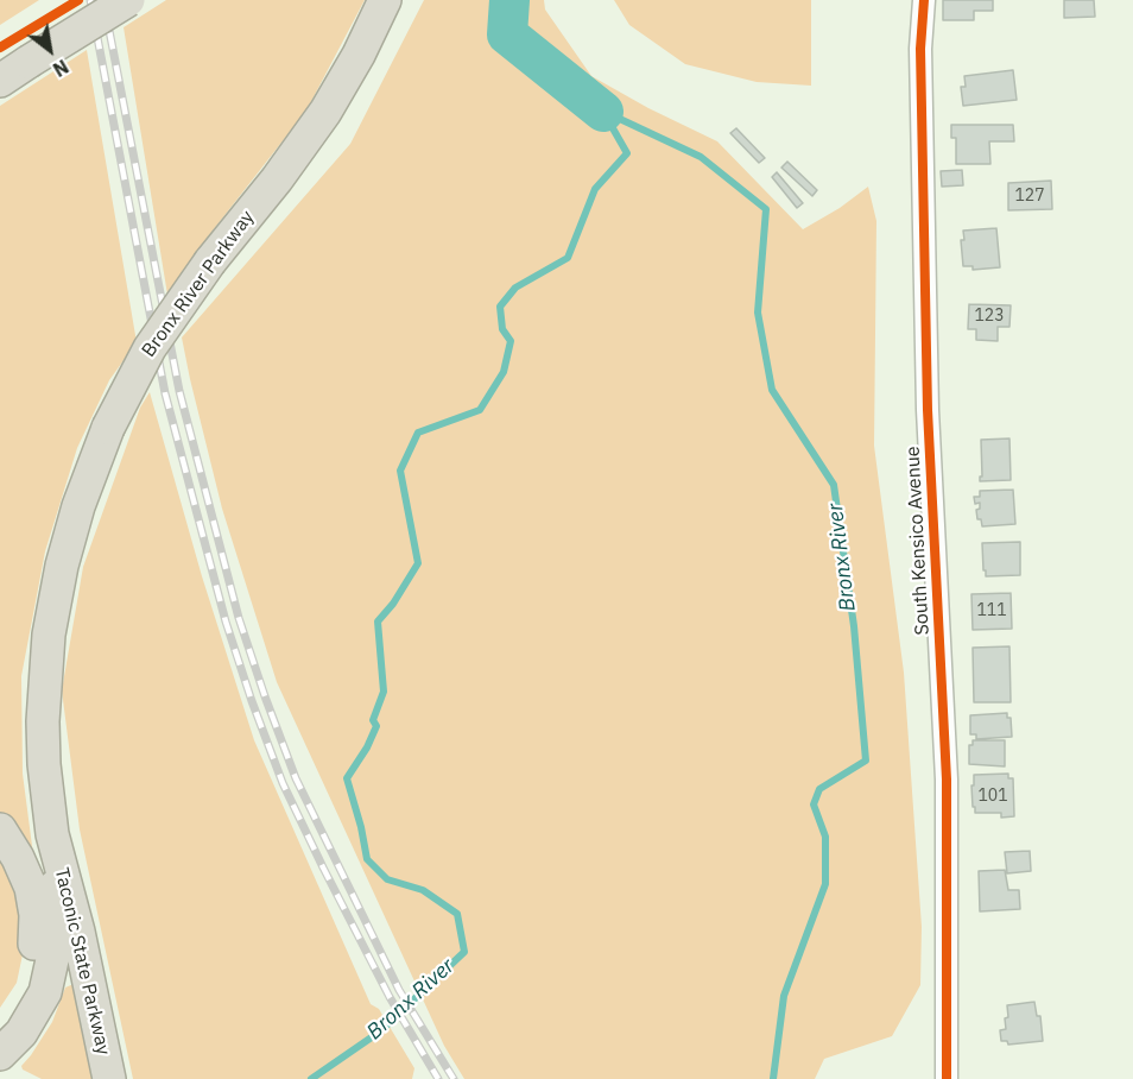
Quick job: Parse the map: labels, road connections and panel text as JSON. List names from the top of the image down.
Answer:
{
  "streets": {
    "highway": ["Bronx River Parkway", "Taconic State Parkway"],
    "street": ["South Kensico Avenue"]
  },
  "crossings": [
    ["Bronx River Parkway", "Taconic State Parkway"]
  ],
  "water": ["Bronx River"],
  "house_numbers": [
    "127",
    "123",
    "111",
    "101"
  ],
  "north": "bottom right"
}
